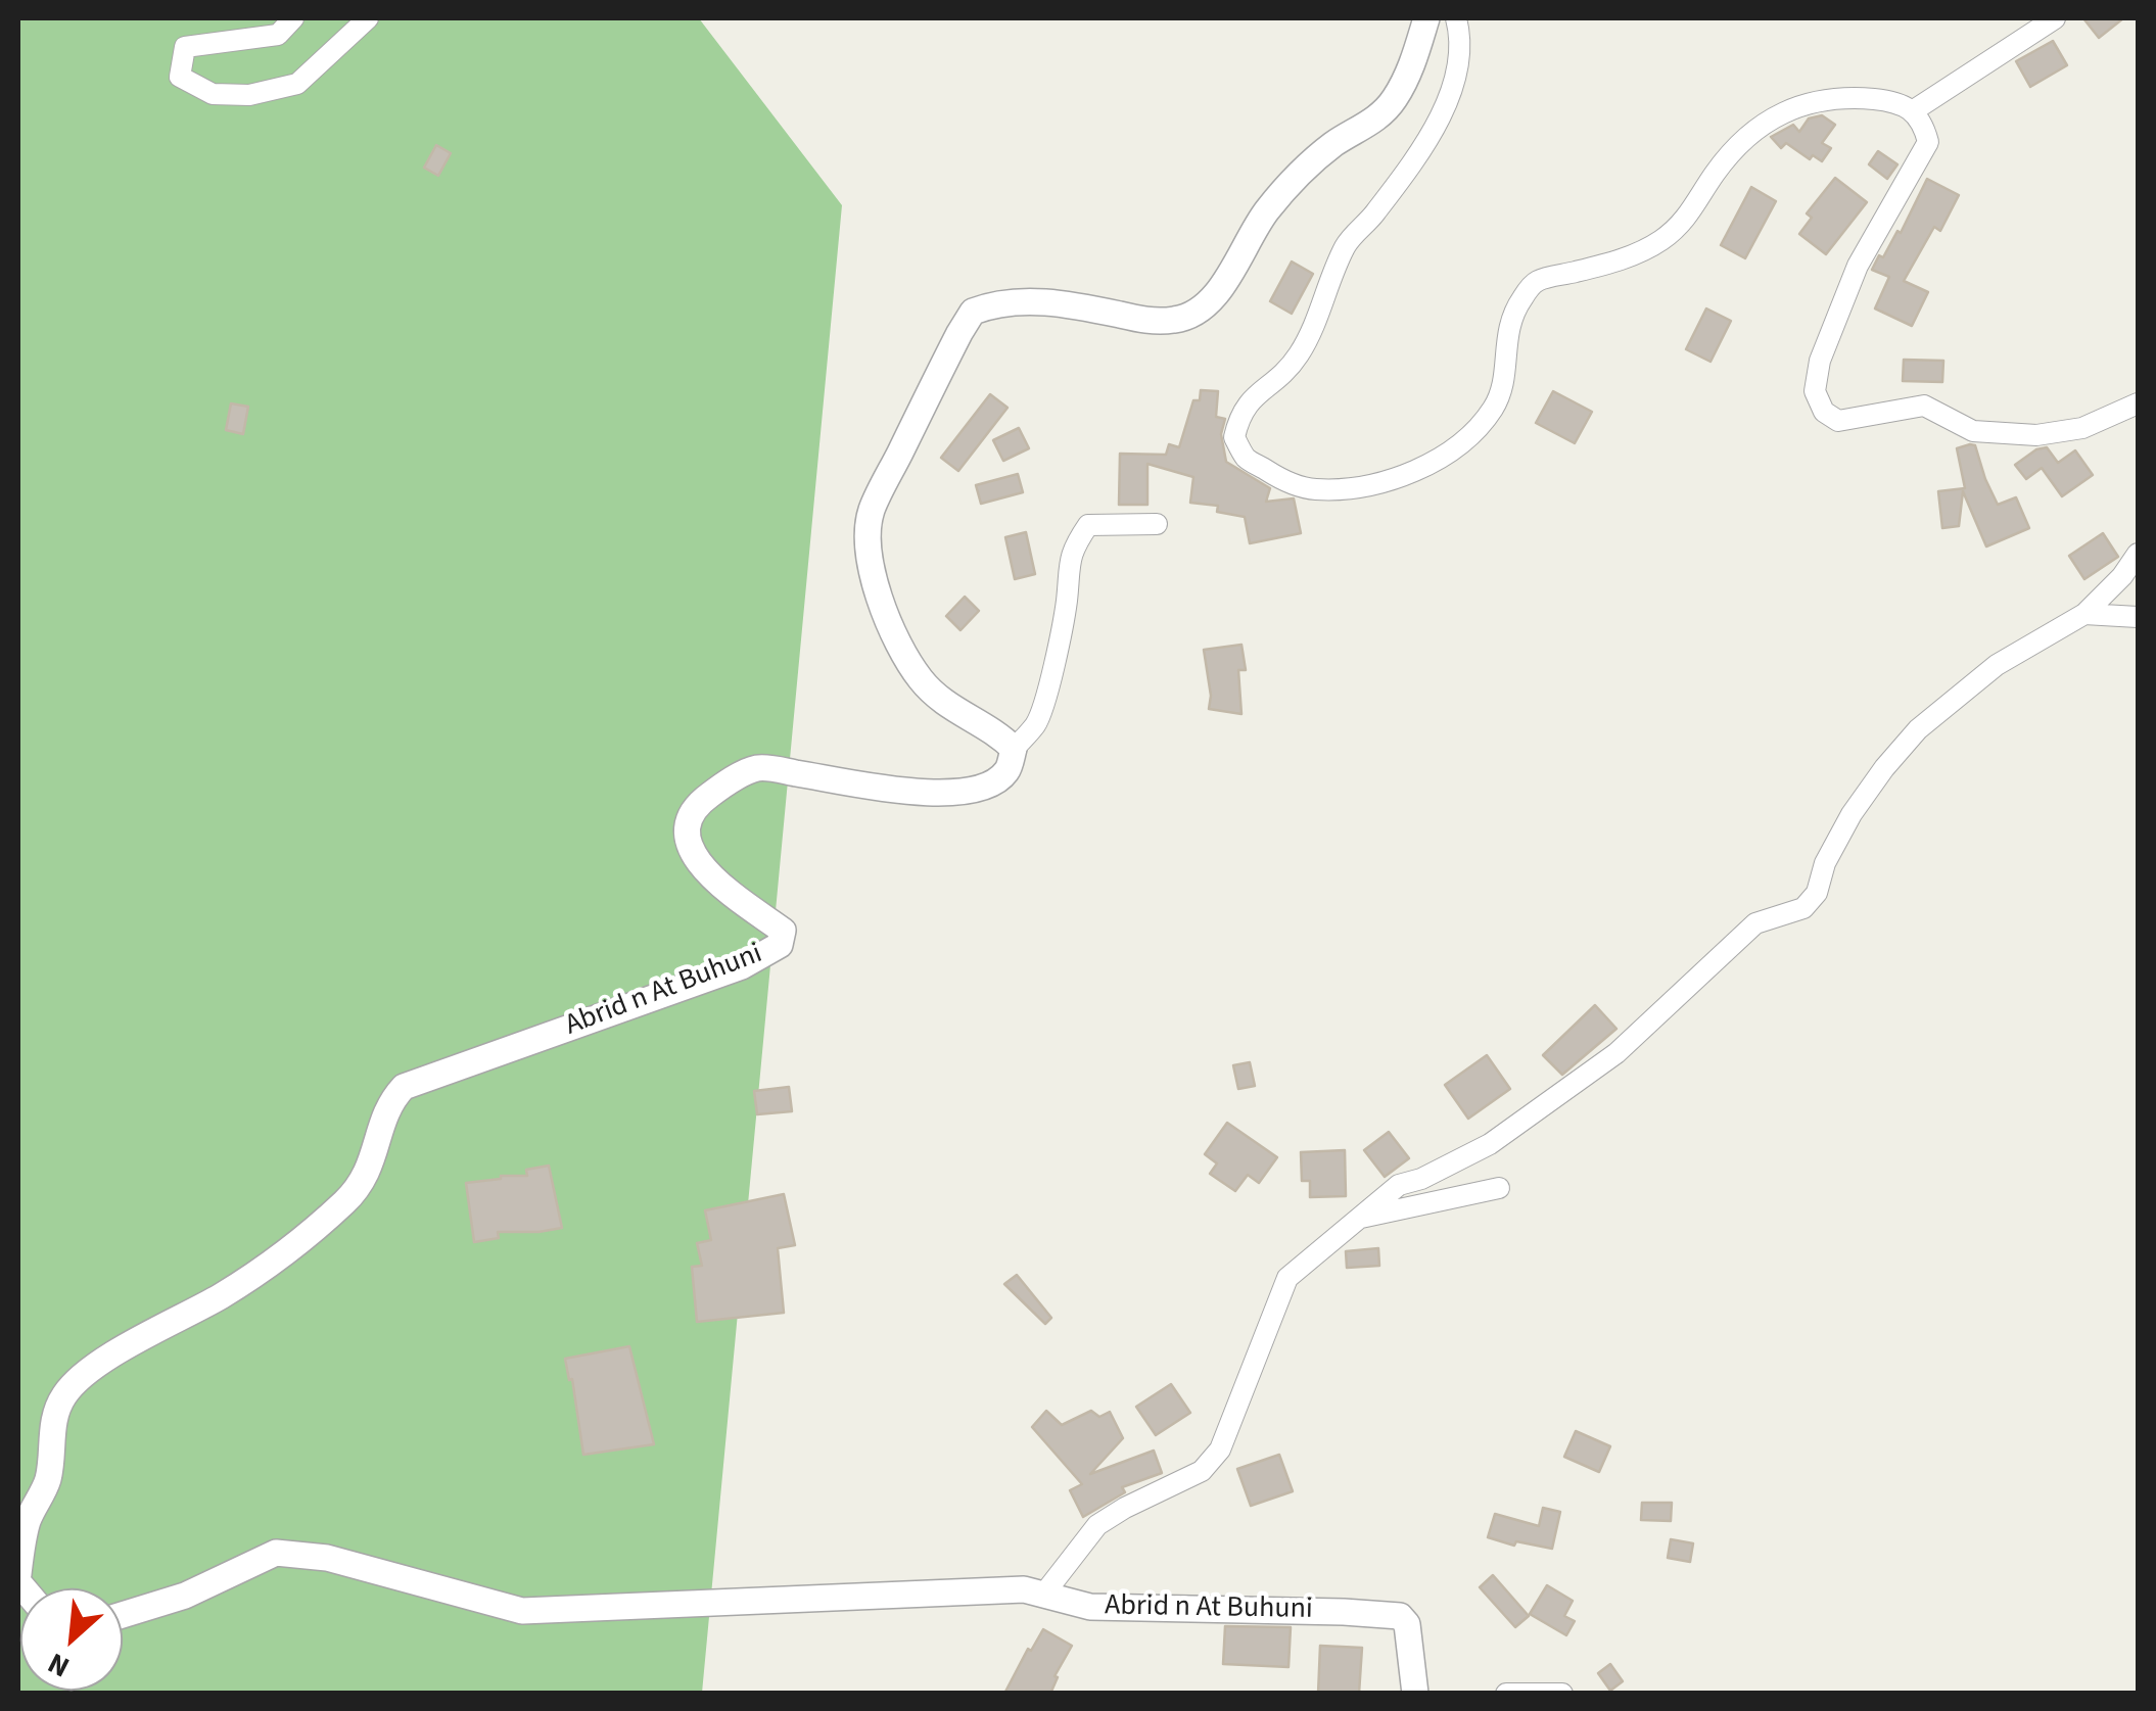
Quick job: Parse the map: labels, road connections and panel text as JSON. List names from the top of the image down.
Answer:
{
  "streets": {
    "street": ["Abrid n At Buhuni"]
  },
  "north": "bottom left"
}
